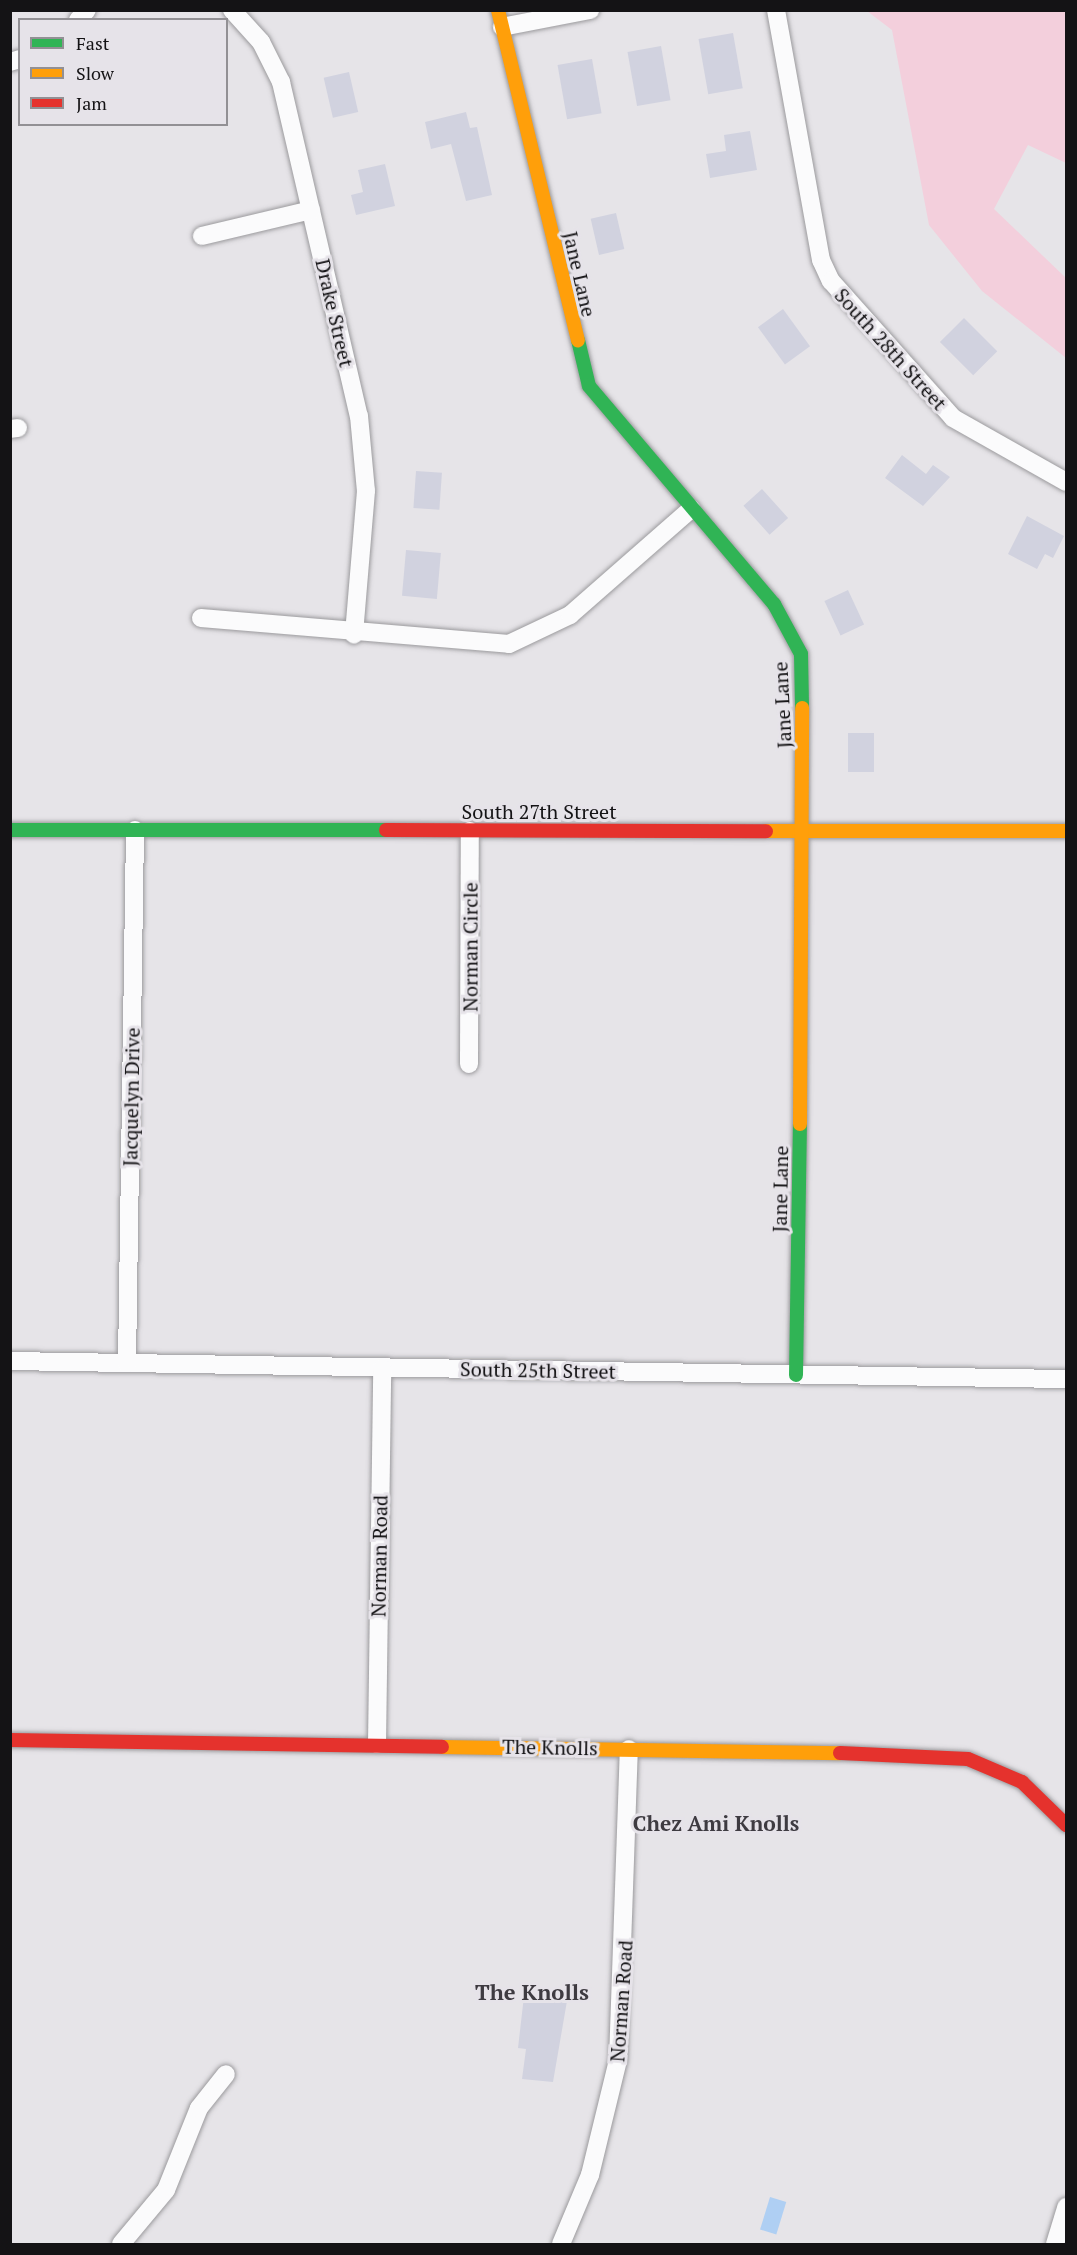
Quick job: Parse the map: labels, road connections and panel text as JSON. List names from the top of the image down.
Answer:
{
  "streets": {
    "street": [
      "Jane Lane",
      "Drake Street",
      "South 28th Street",
      "South 27th Street",
      "Norman Circle",
      "Jacquelyn Drive",
      "South 25th Street",
      "Norman Road",
      "The Knolls"
    ]
  },
  "crossings": [
    ["Jane Lane", "South 27th Street"],
    ["Jane Lane", "South 25th Street"],
    ["South 27th Street", "Norman Circle"],
    ["South 27th Street", "Jacquelyn Drive"],
    ["Jacquelyn Drive", "South 25th Street"],
    ["South 25th Street", "Norman Road"],
    ["Norman Road", "The Knolls"]
  ],
  "districts": ["Chez Ami Knolls", "The Knolls"],
  "legend": ["Fast", "Slow", "Jam"]
}
